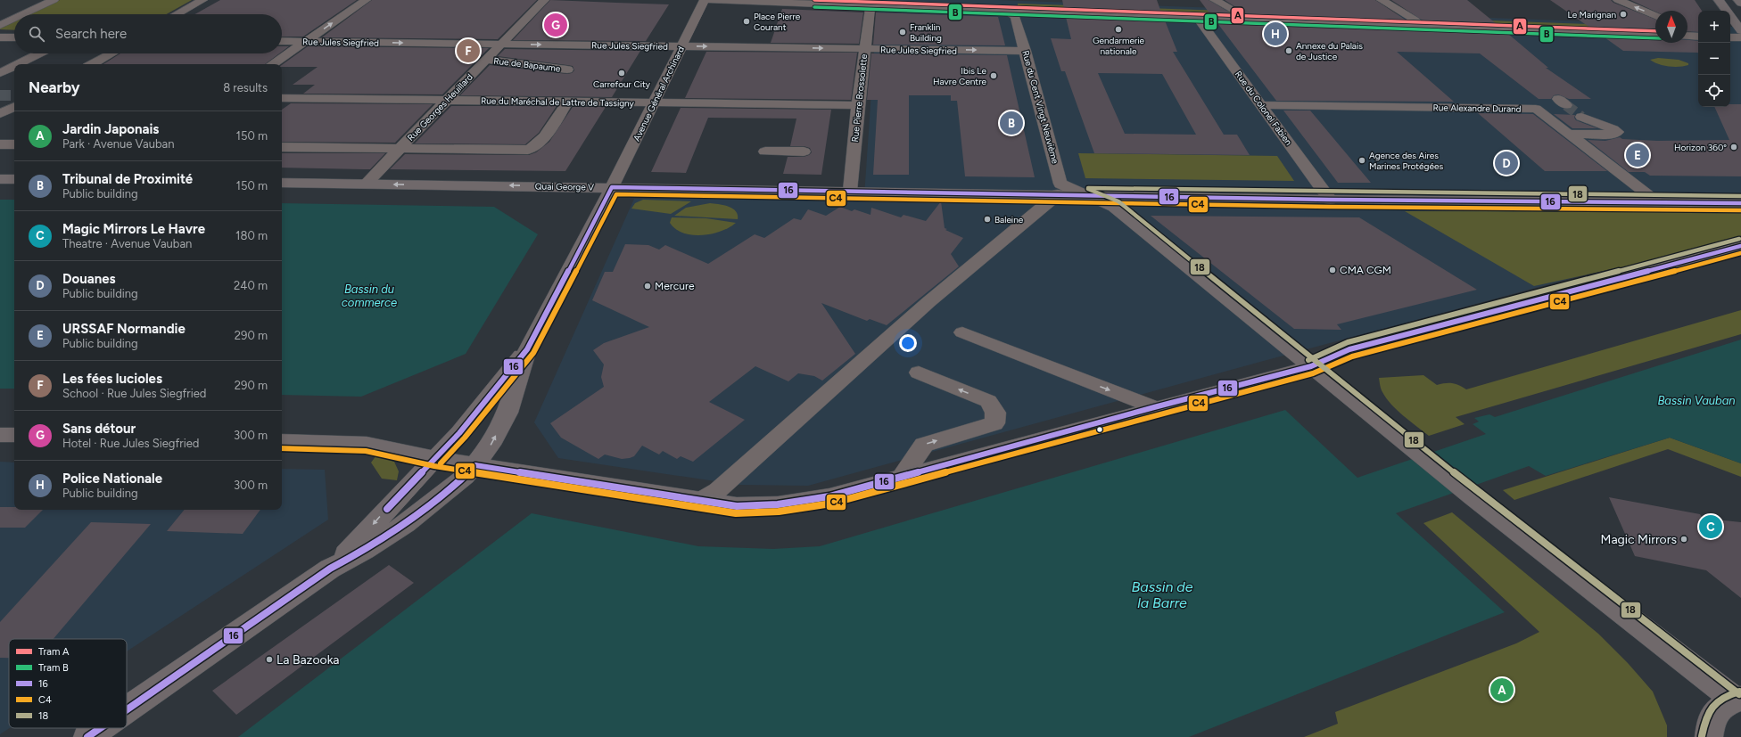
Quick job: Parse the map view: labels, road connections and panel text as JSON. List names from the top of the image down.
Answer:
{
  "streets": {
    "main road": ["Quai George V"],
    "street": [
      "Rue Jules Siegfried",
      "Rue de Bapaume",
      "Avenue Général Archinard",
      "Rue Pierre Brossolette",
      "Rue du Maréchal de Lattre de Tassigny",
      "Rue Georges Heuillard",
      "Rue du Cent Vingt Neuvième",
      "Rue du Colonel Fabien",
      "Rue Alexandre Durand"
    ]
  },
  "crossings": [
    ["Rue Jules Siegfried", "Avenue Général Archinard"],
    ["Rue Jules Siegfried", "Rue Pierre Brossolette"],
    ["Rue Jules Siegfried", "Rue Georges Heuillard"],
    ["Rue Jules Siegfried", "Rue du Cent Vingt Neuvième"],
    ["Rue de Bapaume", "Rue Georges Heuillard"],
    ["Avenue Général Archinard", "Rue du Maréchal de Lattre de Tassigny"],
    ["Avenue Général Archinard", "Quai George V"],
    ["Rue Pierre Brossolette", "Rue du Maréchal de Lattre de Tassigny"],
    ["Rue Pierre Brossolette", "Quai George V"],
    ["Rue du Maréchal de Lattre de Tassigny", "Rue Georges Heuillard"],
    ["Rue Georges Heuillard", "Quai George V"],
    ["Rue du Cent Vingt Neuvième", "Quai George V"],
    ["Rue du Colonel Fabien", "Rue Alexandre Durand"],
    ["Rue du Colonel Fabien", "Quai George V"],
    ["Rue Alexandre Durand", "Quai George V"]
  ],
  "water": ["Bassin du commerce", "Bassin Vauban", "Bassin de la Barre"],
  "places": [
    "Le Marignan",
    "Place Pierre Courant",
    "Gendarmerie nationale",
    "Franklin Building",
    "Annexe du Palais de Justice",
    "Carrefour City",
    "Ibis Le Havre Centre",
    "Horizon 360°",
    "Agence des Aires Marines Protégées",
    "Baleine",
    "CMA CGM",
    "Mercure",
    "Magic Mirrors",
    "La Bazooka"
  ],
  "lines": [
    "tram line A",
    "tram line B",
    "transit line 16",
    "transit line 18",
    "transit line C4"
  ],
  "legend": [
    "Tram A",
    "Tram B",
    "16",
    "C4",
    "18"
  ],
  "north": "top",
  "page": {
    "map_buttons": ["+", "−"],
    "pins": [
      "G",
      "H",
      "F",
      "B",
      "E",
      "D",
      "C",
      "A"
    ],
    "search": "Search here",
    "heading": ["Nearby", "8 results"],
    "list": [
      {
        "mark": "A",
        "name": "Jardin Japonais",
        "note": "Park · Avenue Vauban",
        "value": "150 m"
      },
      {
        "mark": "B",
        "name": "Tribunal de Proximité",
        "note": "Public building",
        "value": "150 m"
      },
      {
        "mark": "C",
        "name": "Magic Mirrors Le Havre",
        "note": "Theatre · Avenue Vauban",
        "value": "180 m"
      },
      {
        "mark": "D",
        "name": "Douanes",
        "note": "Public building",
        "value": "240 m"
      },
      {
        "mark": "E",
        "name": "URSSAF Normandie",
        "note": "Public building",
        "value": "290 m"
      },
      {
        "mark": "F",
        "name": "Les fées lucioles",
        "note": "School · Rue Jules Siegfried",
        "value": "290 m"
      },
      {
        "mark": "G",
        "name": "Sans détour",
        "note": "Hotel · Rue Jules Siegfried",
        "value": "300 m"
      },
      {
        "mark": "H",
        "name": "Police Nationale",
        "note": "Public building",
        "value": "300 m"
      }
    ]
  }
}
